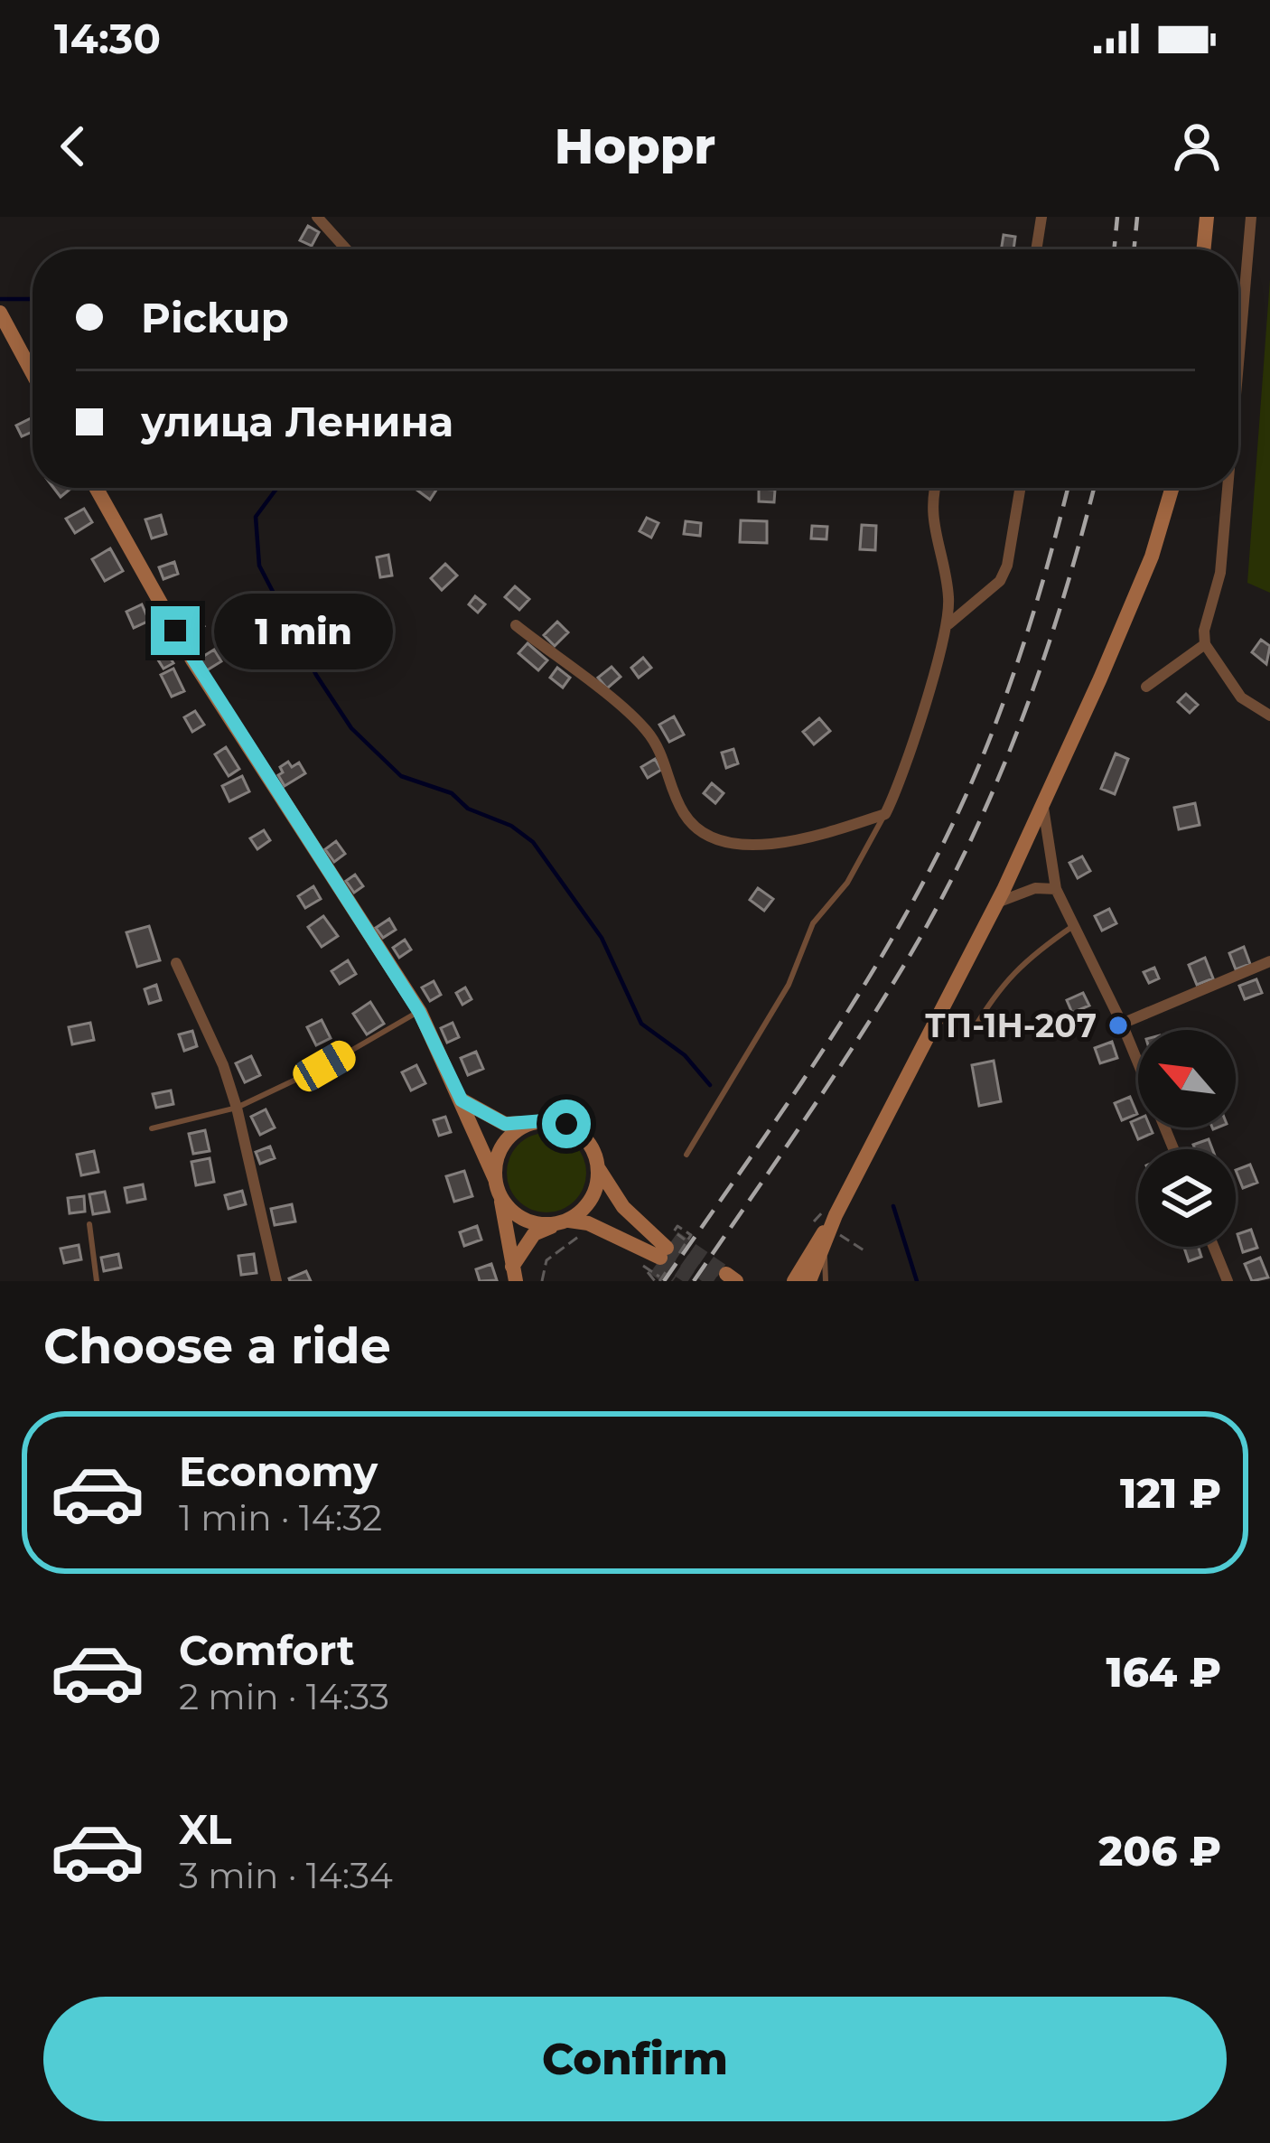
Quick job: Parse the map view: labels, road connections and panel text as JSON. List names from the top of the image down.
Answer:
{
  "places": ["ТП-1Н-207"],
  "north": "top left",
  "page": {
    "status": "14:30",
    "header": "Hoppr",
    "banner": ["Pickup", "улица Ленина"],
    "bubble": "1 min",
    "heading": "Choose a ride",
    "list": [
      {
        "name": "Economy",
        "note": "1 min · 14:32",
        "value": "121 ₽"
      },
      {
        "name": "Comfort",
        "note": "2 min · 14:33",
        "value": "164 ₽"
      },
      {
        "name": "XL",
        "note": "3 min · 14:34",
        "value": "206 ₽"
      }
    ],
    "buttons": "Confirm"
  }
}
